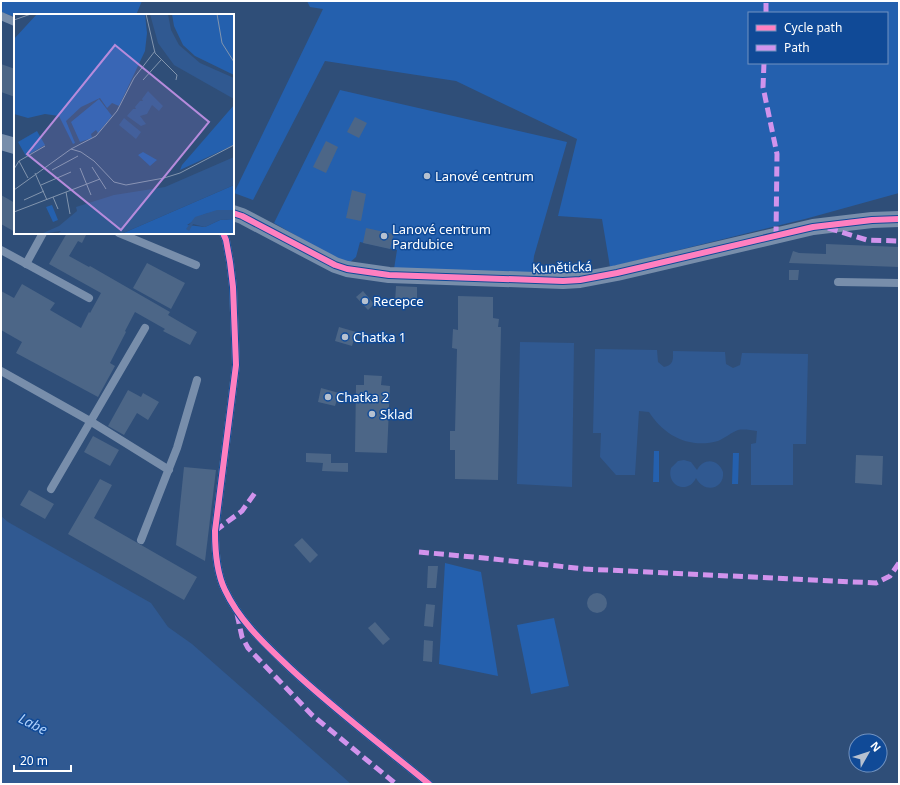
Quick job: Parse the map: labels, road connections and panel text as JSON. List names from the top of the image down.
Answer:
{
  "streets": {
    "street": ["Kunětická"]
  },
  "water": ["Labe"],
  "places": [
    "Lanové centrum",
    "Lanové centrum Pardubice",
    "Recepce",
    "Chatka 1",
    "Chatka 2",
    "Sklad"
  ],
  "legend": ["Cycle path", "Path"],
  "scale_bar": "20 m",
  "north": "top right"
}
